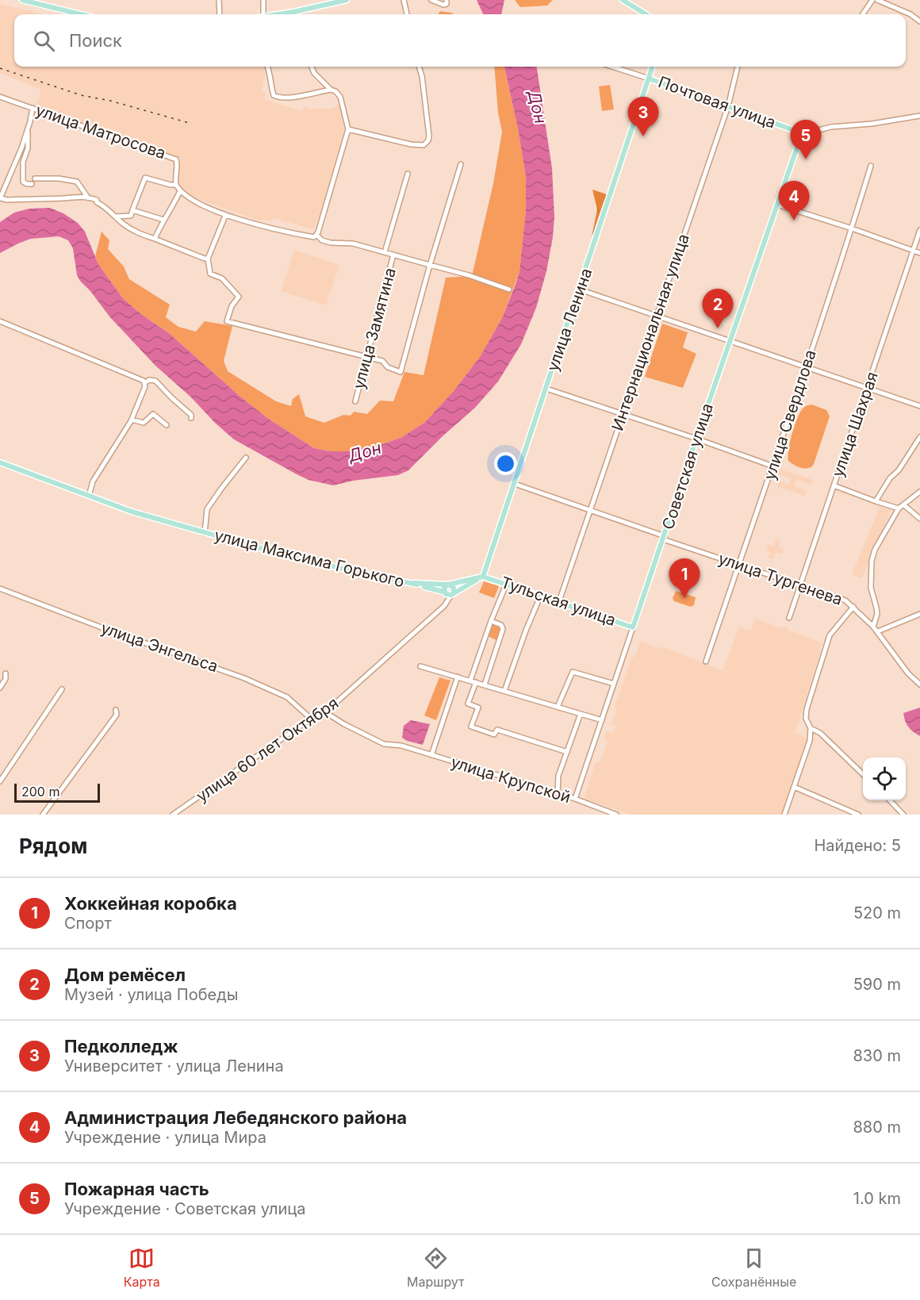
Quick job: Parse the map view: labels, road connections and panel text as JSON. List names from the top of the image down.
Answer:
{
  "streets": {
    "main road": [
      "Почтовая улица",
      "улица Ленина",
      "Советская улица",
      "улица Максима Горького",
      "Тульская улица"
    ],
    "street": [
      "улица Матросова",
      "улица Замятина",
      "Интернациональная улица",
      "улица Свердлова",
      "улица Шахрая",
      "улица Тургенева",
      "улица Энгельса",
      "улица 60 лет Октября",
      "улица Крупской"
    ]
  },
  "crossings": [
    ["Почтовая улица", "улица Ленина"],
    ["Почтовая улица", "Интернациональная улица"],
    ["Почтовая улица", "Советская улица"],
    ["улица Ленина", "улица Тургенева"],
    ["улица Ленина", "Тульская улица"],
    ["Интернациональная улица", "улица Тургенева"],
    ["Интернациональная улица", "Тульская улица"],
    ["улица Свердлова", "улица Тургенева"],
    ["улица Шахрая", "улица Тургенева"],
    ["Советская улица", "улица Тургенева"],
    ["Советская улица", "Тульская улица"],
    ["Советская улица", "улица Крупской"],
    ["улица Максима Горького", "Тульская улица"],
    ["улица Максима Горького", "улица 60 лет Октября"],
    ["Тульская улица", "улица 60 лет Октября"],
    ["улица Энгельса", "улица 60 лет Октября"],
    ["улица 60 лет Октября", "улица Крупской"]
  ],
  "water": ["Дон"],
  "scale_bar": "200 m",
  "page": {
    "search": "Поиск",
    "pins": [
      "3",
      "5",
      "4",
      "2",
      "1"
    ],
    "scale": "200 m",
    "heading": ["Рядом", "Найдено: 5"],
    "list": [
      {
        "mark": "1",
        "name": "Хоккейная коробка",
        "note": "Спорт",
        "value": "520 m"
      },
      {
        "mark": "2",
        "name": "Дом ремёсел",
        "note": "Музей · улица Победы",
        "value": "590 m"
      },
      {
        "mark": "3",
        "name": "Педколледж",
        "note": "Университет · улица Ленина",
        "value": "830 m"
      },
      {
        "mark": "4",
        "name": "Администрация Лебедянского района",
        "note": "Учреждение · улица Мира",
        "value": "880 m"
      },
      {
        "mark": "5",
        "name": "Пожарная часть",
        "note": "Учреждение · Советская улица",
        "value": "1.0 km"
      }
    ],
    "nav": ["Карта", "Маршрут", "Сохранённые"]
  }
}
